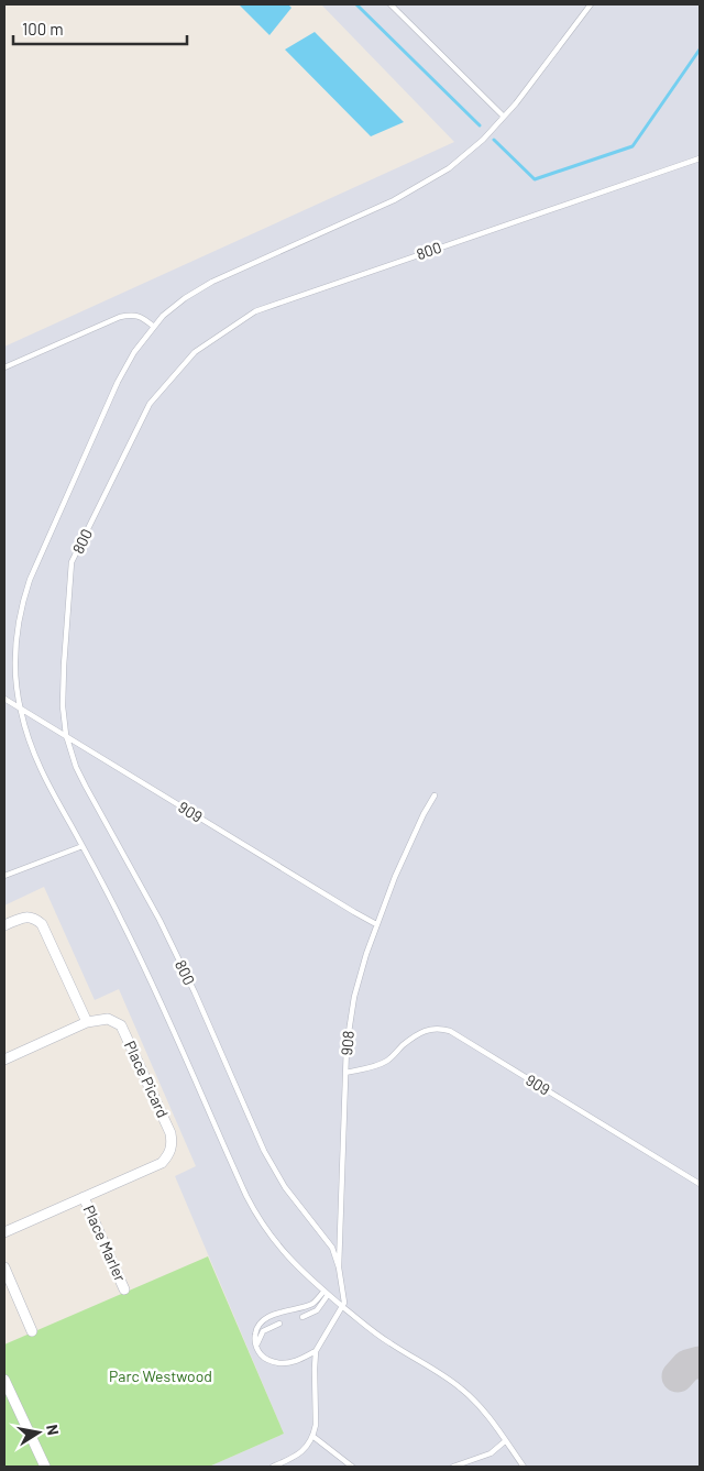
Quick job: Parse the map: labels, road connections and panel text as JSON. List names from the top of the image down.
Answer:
{
  "streets": {
    "street": ["Place Picard", "Place Marler"],
    "lane": ["800", "909", "908"]
  },
  "crossings": [
    ["800", "909"],
    ["800", "908"],
    ["909", "908"],
    ["Place Picard", "Place Marler"]
  ],
  "parks": ["Parc Westwood"],
  "scale_bar": "100 m",
  "north": "right"
}
